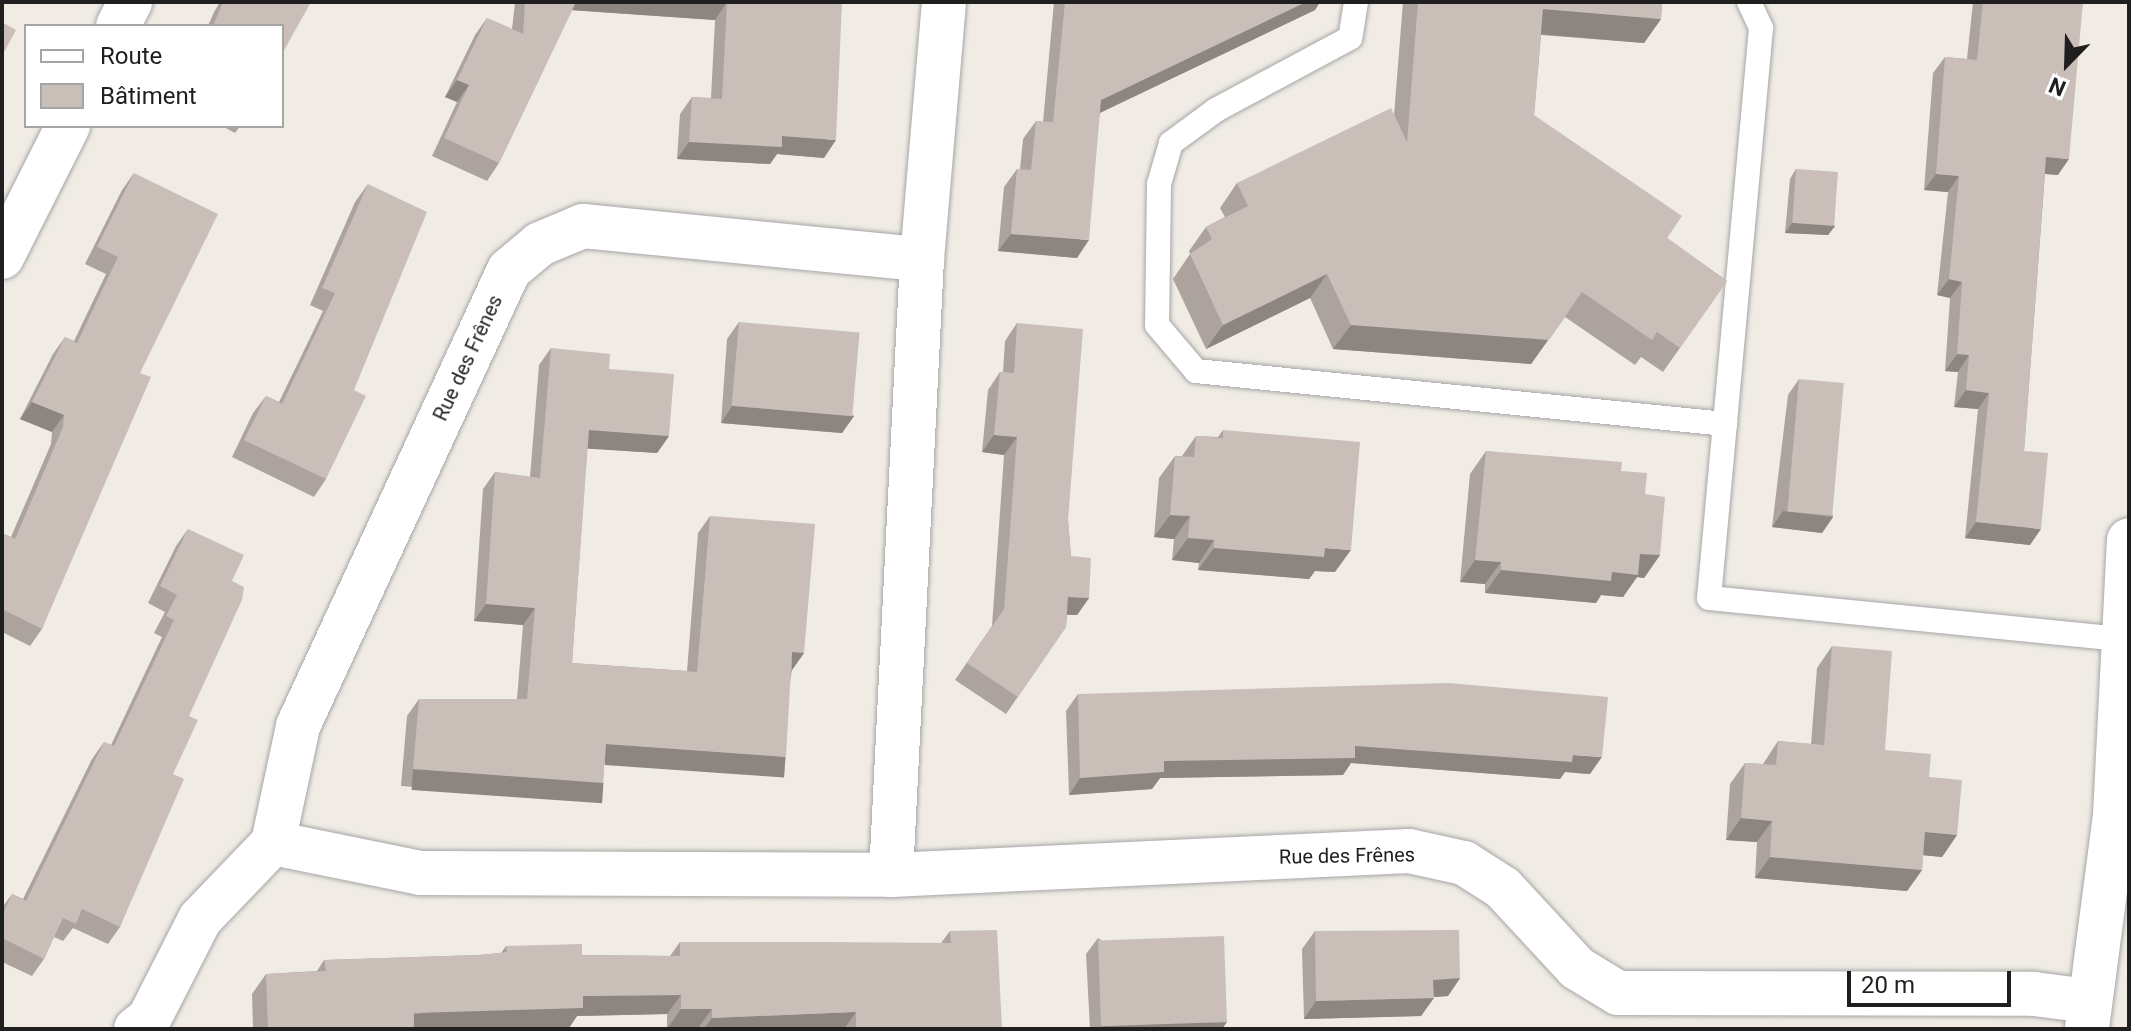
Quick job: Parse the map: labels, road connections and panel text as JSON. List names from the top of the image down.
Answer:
{
  "streets": {
    "street": ["Rue des Frênes"]
  },
  "legend": ["Route", "Bâtiment"],
  "scale_bar": "20 m",
  "north": "bottom left"
}
